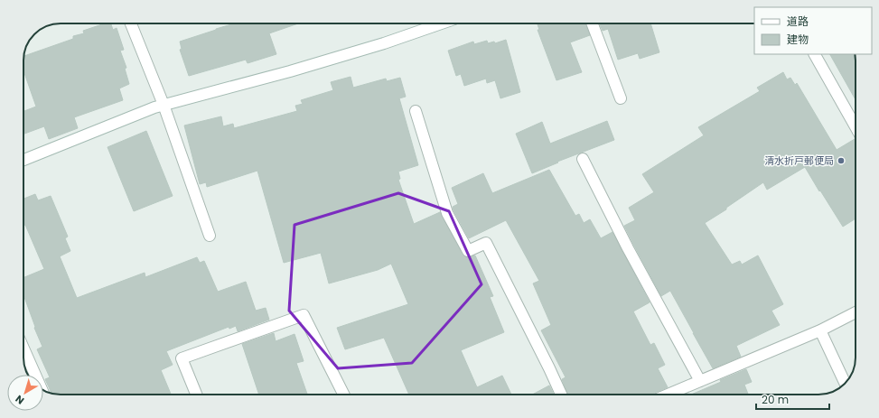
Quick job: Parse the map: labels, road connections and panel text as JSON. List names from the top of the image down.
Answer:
{
  "places": ["清水折戸郵便局"],
  "legend": ["道路", "建物"],
  "scale_bar": "20 m",
  "north": "bottom left"
}
